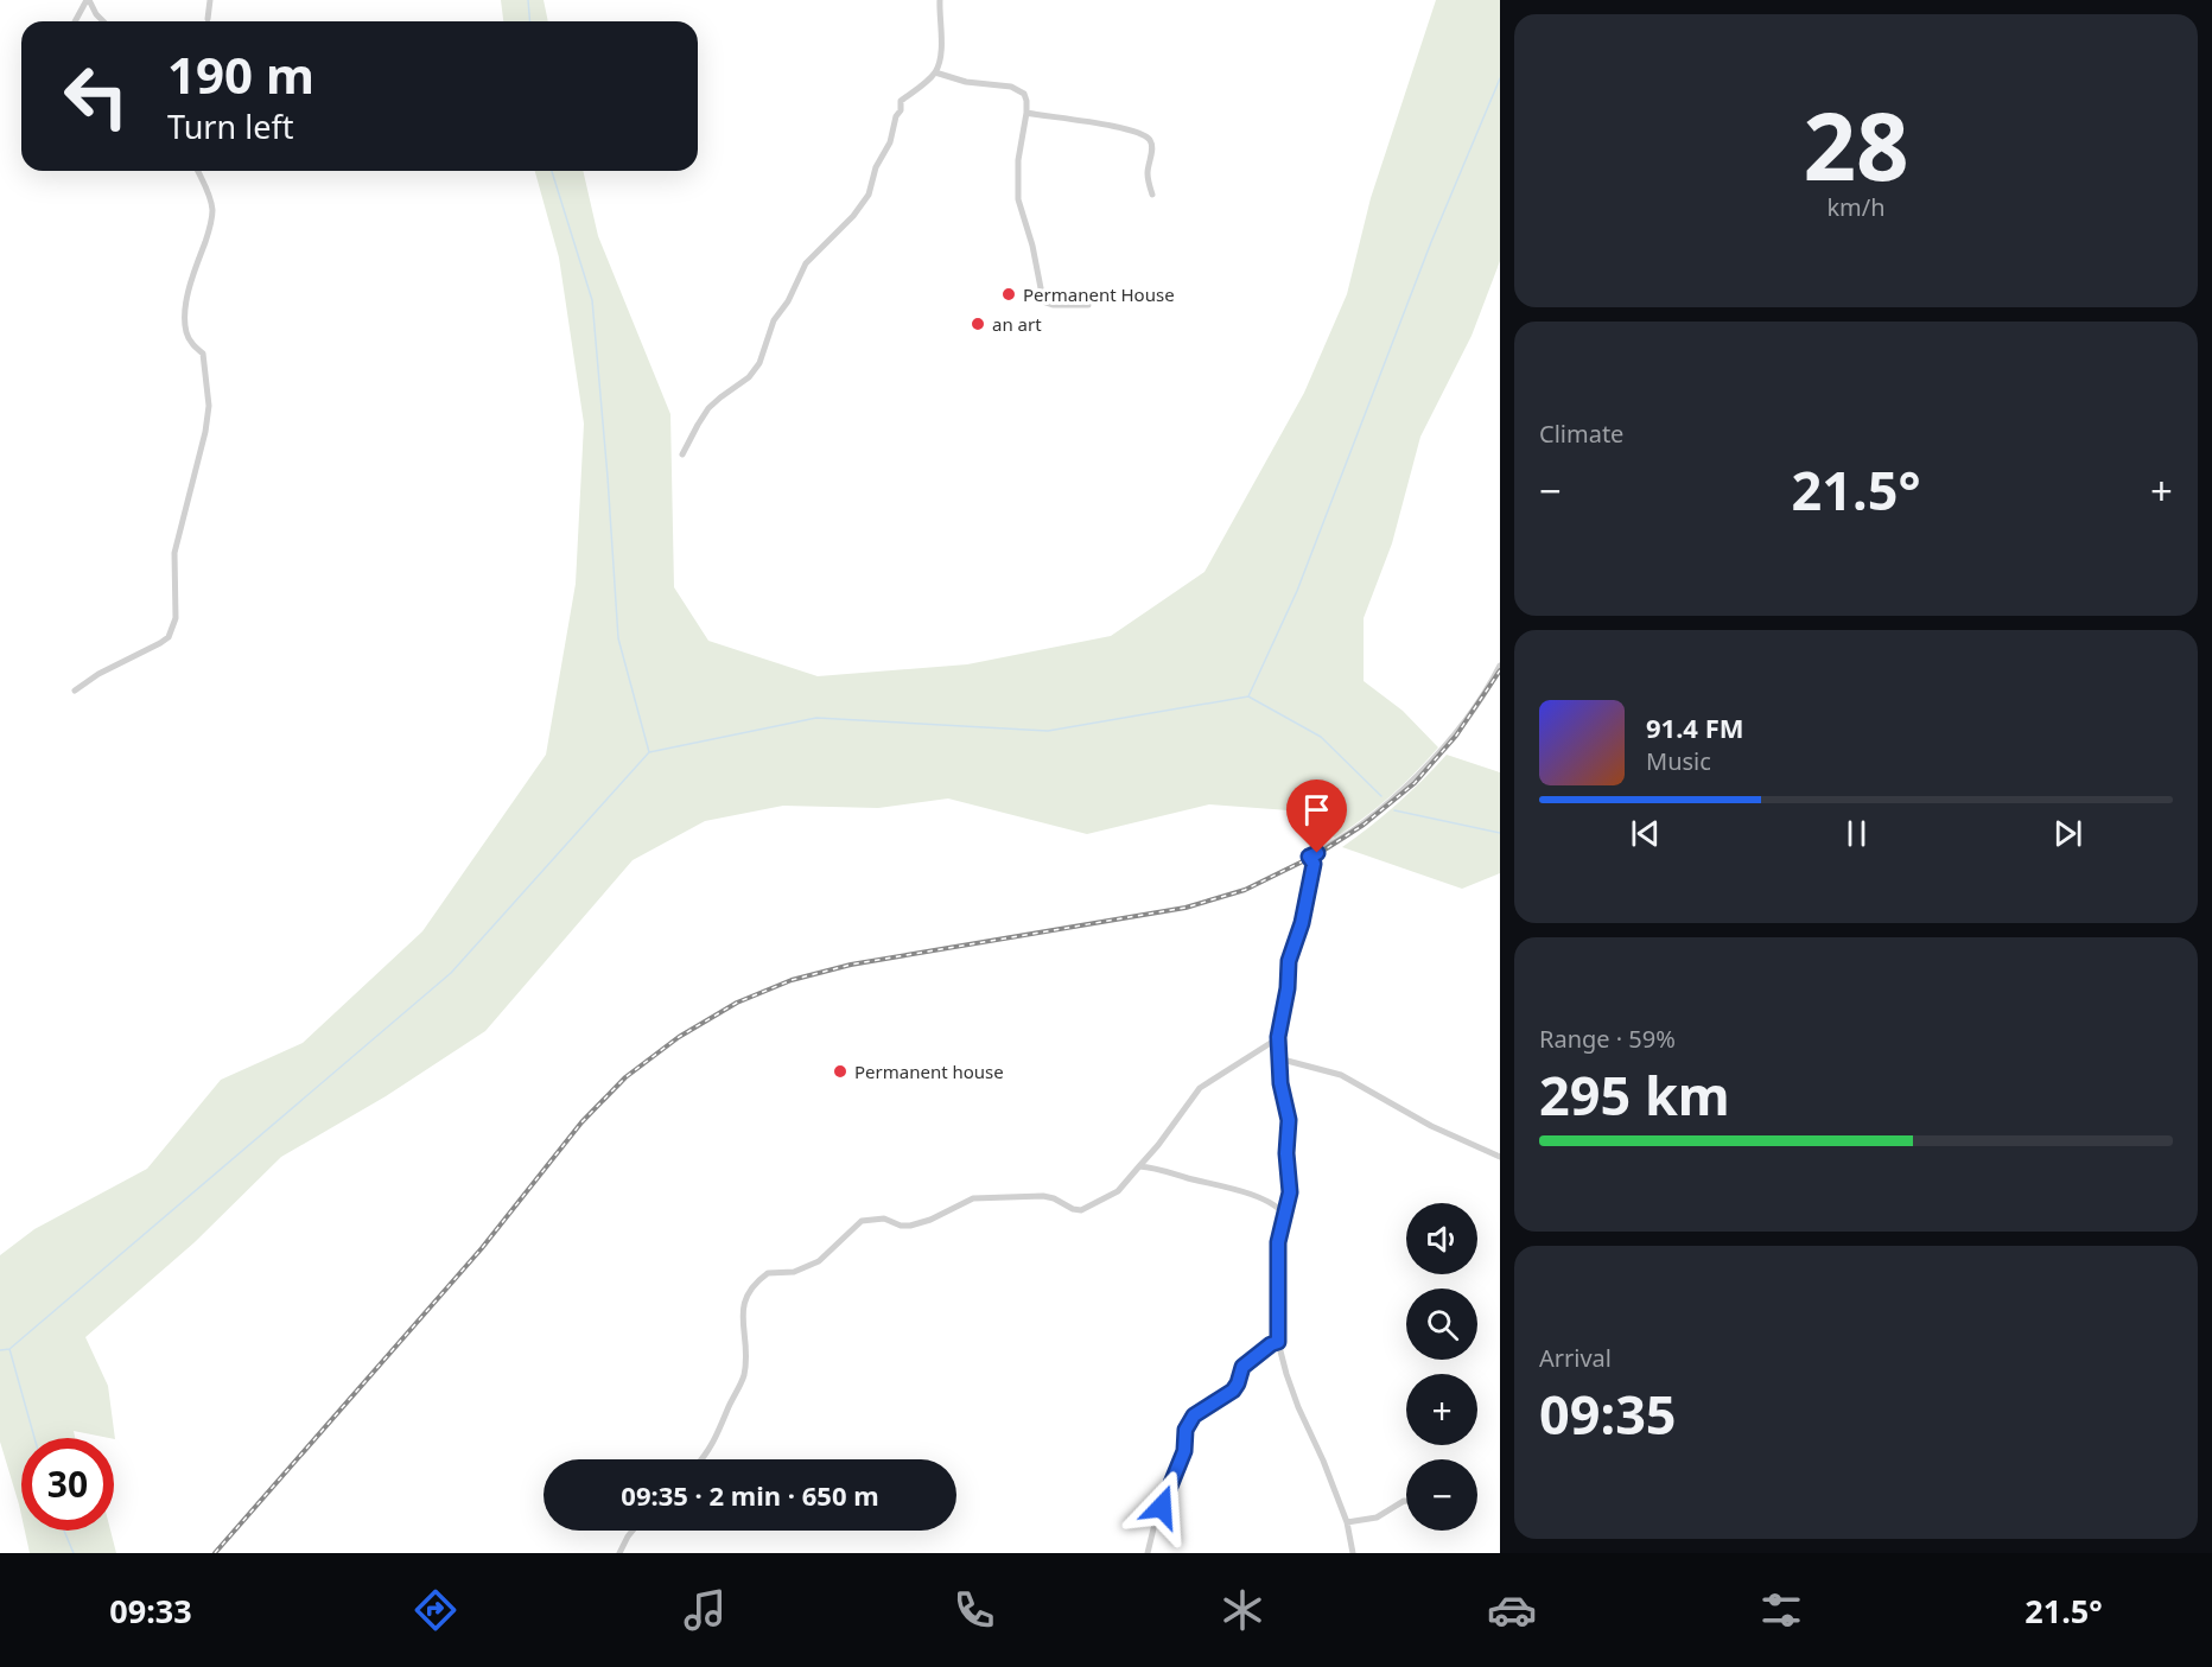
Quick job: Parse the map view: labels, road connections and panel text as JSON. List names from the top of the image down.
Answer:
{
  "places": ["Permanent House", "an art", "Permanent house"],
  "page": {
    "tile": [
      ["28", "km/h"],
      "Climate",
      ["Range · 59%", "295 km"],
      ["Arrival", "09:35"]
    ],
    "turn": ["190 m", "Turn left"],
    "heat": ["−", "21.5°", "+"],
    "song": ["91.4 FM", "Music"],
    "map_buttons": ["+", "−"],
    "limit": "30",
    "trip": "09:35 · 2 min · 650 m",
    "tabs": ["09:33", "21.5°"]
  }
}
